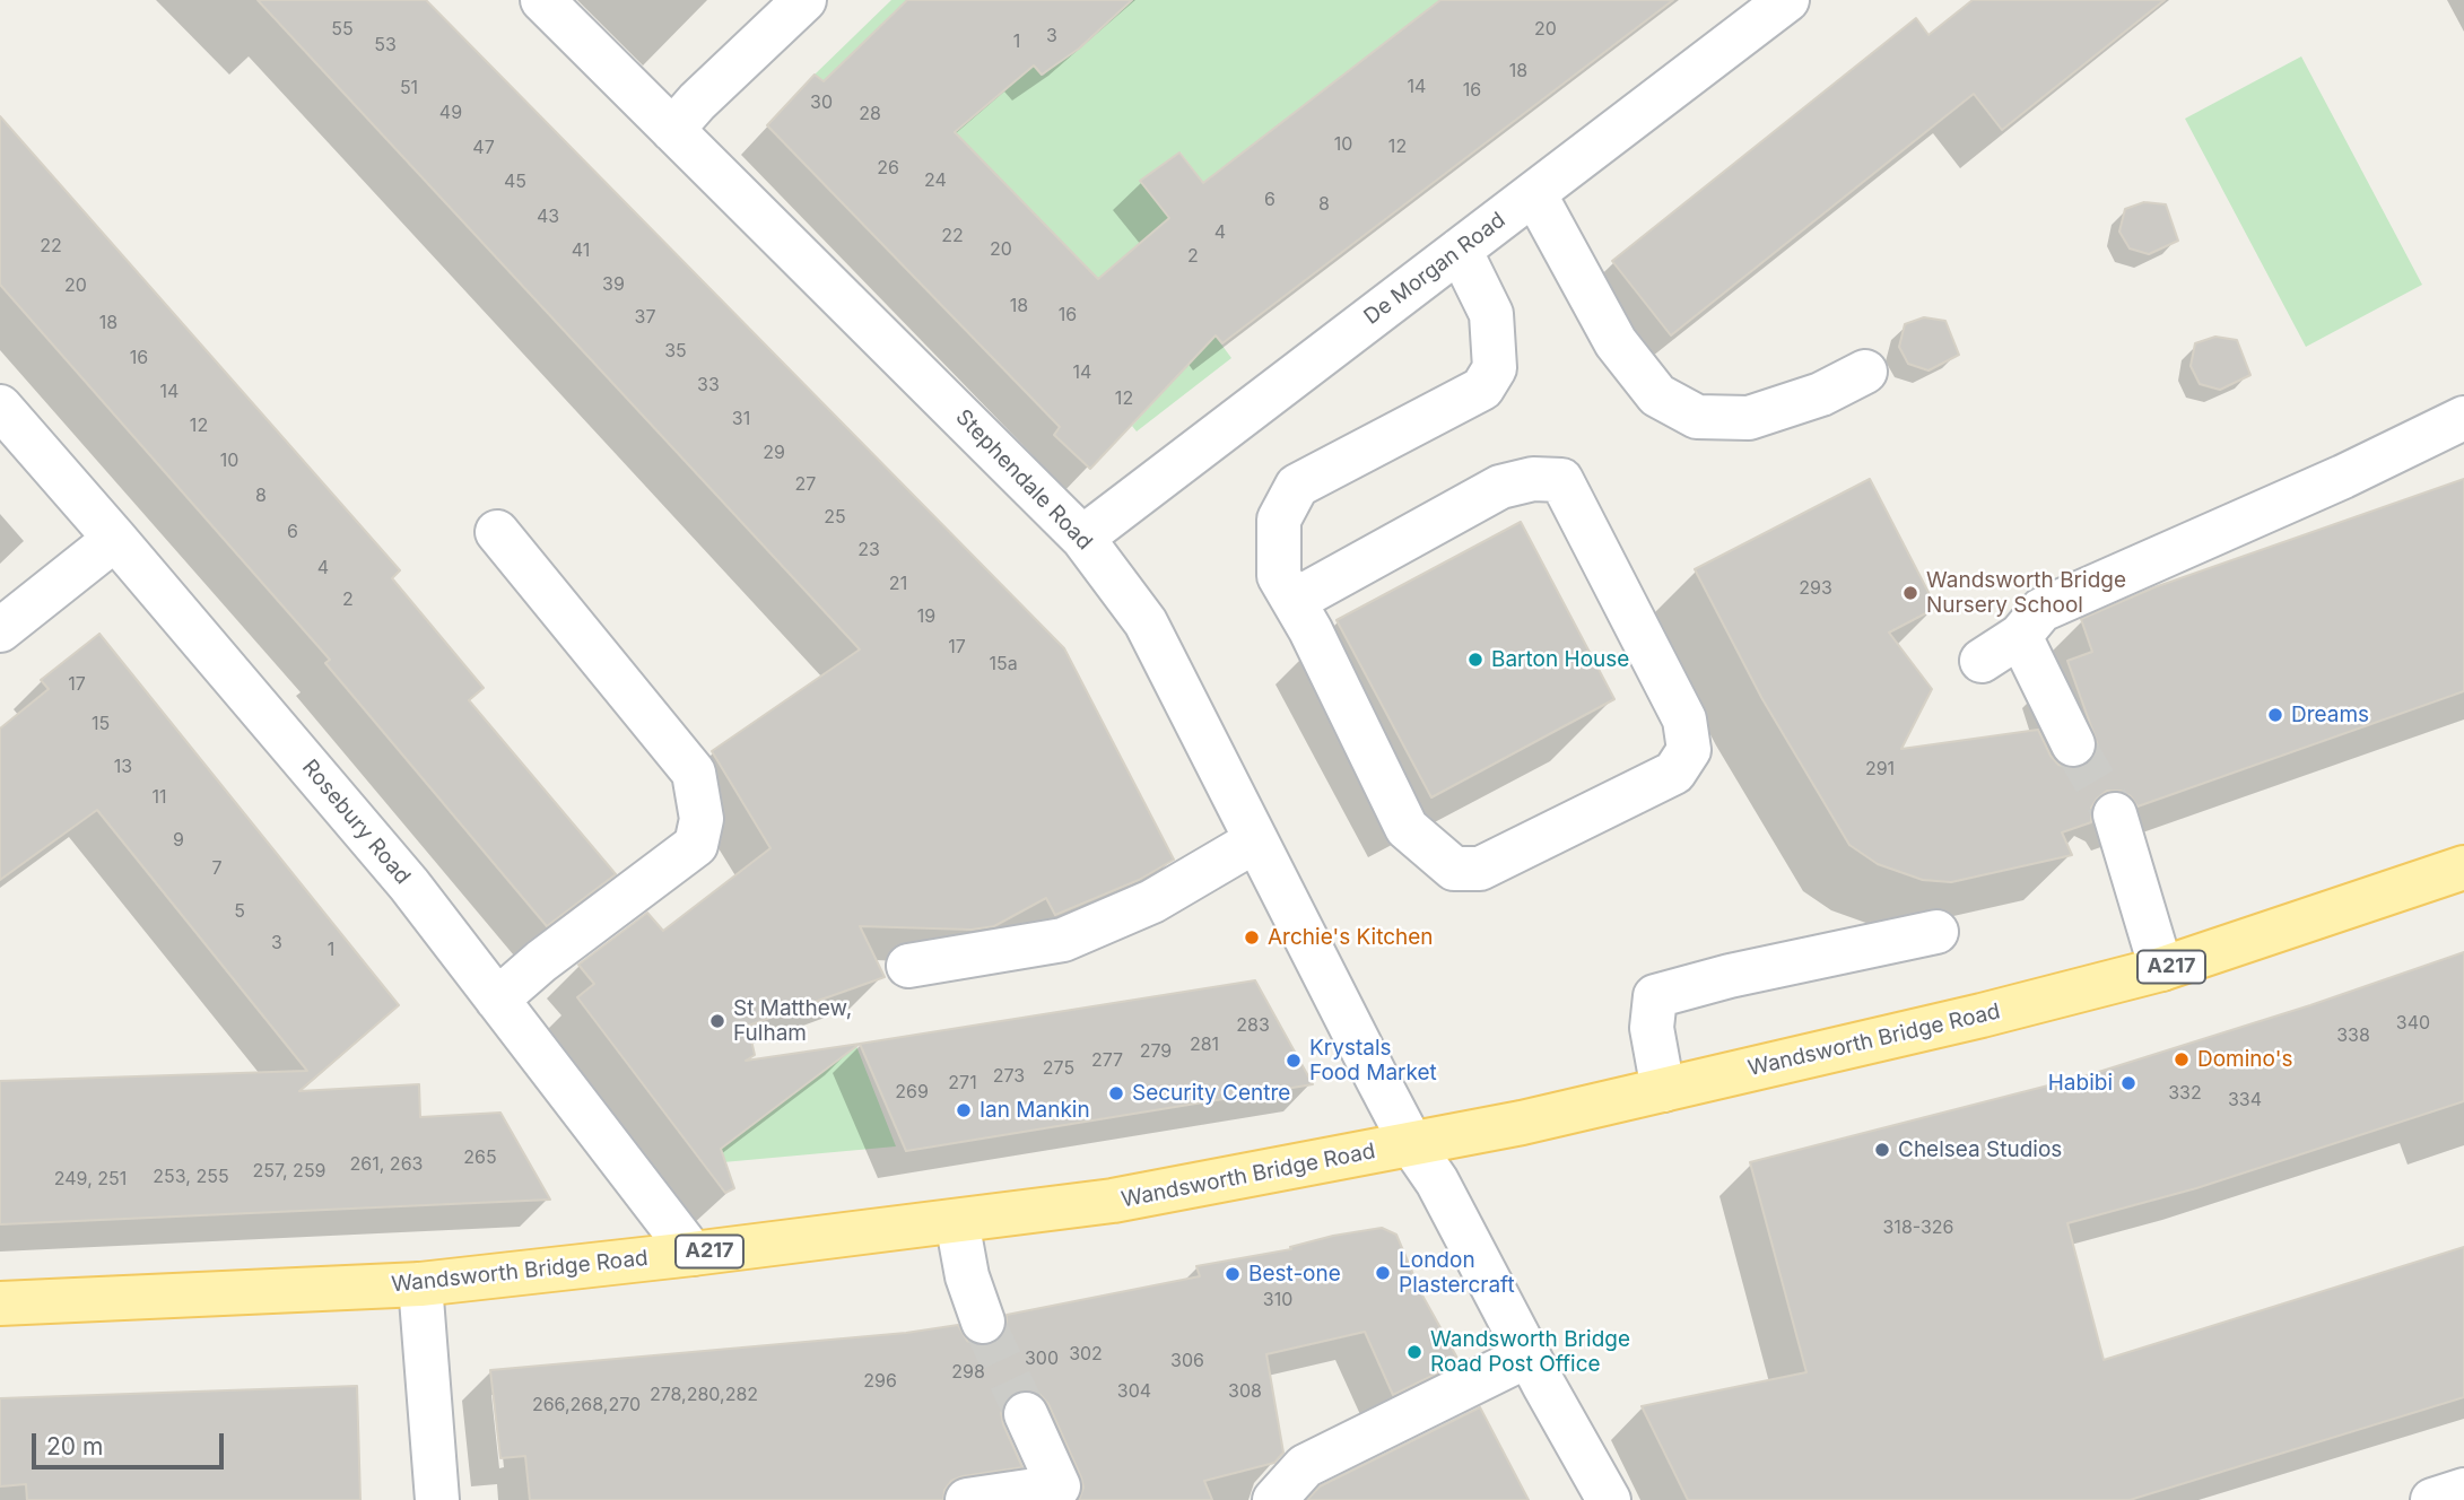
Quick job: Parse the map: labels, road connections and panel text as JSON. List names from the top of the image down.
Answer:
{
  "streets": {
    "main road": ["A217", "Wandsworth Bridge Road"],
    "street": ["De Morgan Road", "Stephendale Road", "Rosebury Road"]
  },
  "crossings": [
    ["De Morgan Road", "Stephendale Road"],
    ["Stephendale Road", "Wandsworth Bridge Road"],
    ["Rosebury Road", "Wandsworth Bridge Road"]
  ],
  "places": [
    "Wandsworth Bridge Nursery School",
    "Barton House",
    "Dreams",
    "Archie's Kitchen",
    "St Matthew, Fulham",
    "Domino's",
    "Krystals Food Market",
    "Habibi",
    "Security Centre",
    "Ian Mankin",
    "Chelsea Studios",
    "London Plastercraft",
    "Best-one",
    "Wandsworth Bridge Road Post Office"
  ],
  "house_numbers": [
    "55",
    "20",
    "3",
    "1",
    "53",
    "18",
    "14",
    "51",
    "16",
    "30",
    "49",
    "28",
    "10",
    "12",
    "47",
    "26",
    "24",
    "45",
    "6",
    "8",
    "43",
    "4",
    "22",
    "22",
    "20",
    "41",
    "2",
    "39",
    "20",
    "18",
    "16",
    "37",
    "18",
    "35",
    "16",
    "14",
    "33",
    "14",
    "12",
    "31",
    "12",
    "29",
    "10",
    "27",
    "8",
    "25",
    "6",
    "23",
    "4",
    "21",
    "293",
    "2",
    "19",
    "17",
    "15a",
    "17",
    "15",
    "13",
    "291",
    "11",
    "9",
    "7",
    "5",
    "3",
    "1",
    "340",
    "283",
    "338",
    "281",
    "279",
    "277",
    "275",
    "273",
    "271",
    "269",
    "332",
    "334",
    "265",
    "261, 263",
    "257, 259",
    "253, 255",
    "249, 251",
    "318-326",
    "310",
    "302",
    "300",
    "306",
    "298",
    "296",
    "304",
    "308",
    "278,280,282",
    "266,268,270"
  ],
  "scale_bar": "20 m"
}
